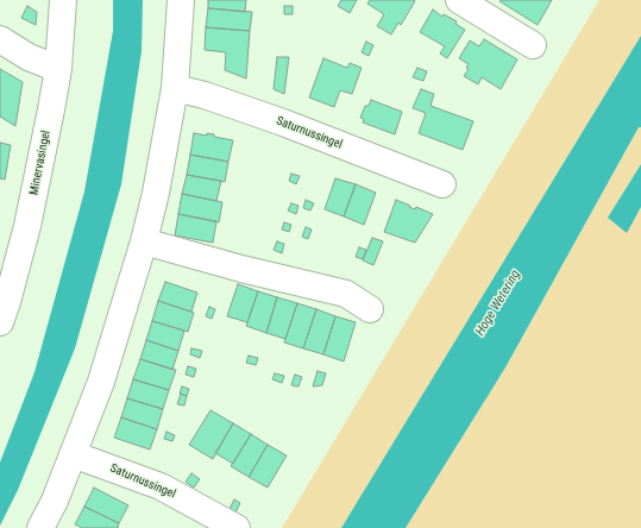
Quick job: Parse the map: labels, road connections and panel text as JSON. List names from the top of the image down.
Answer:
{
  "streets": {
    "street": ["Saturnussingel", "Minervasingel"]
  },
  "water": ["Hoge Wetering"]
}
